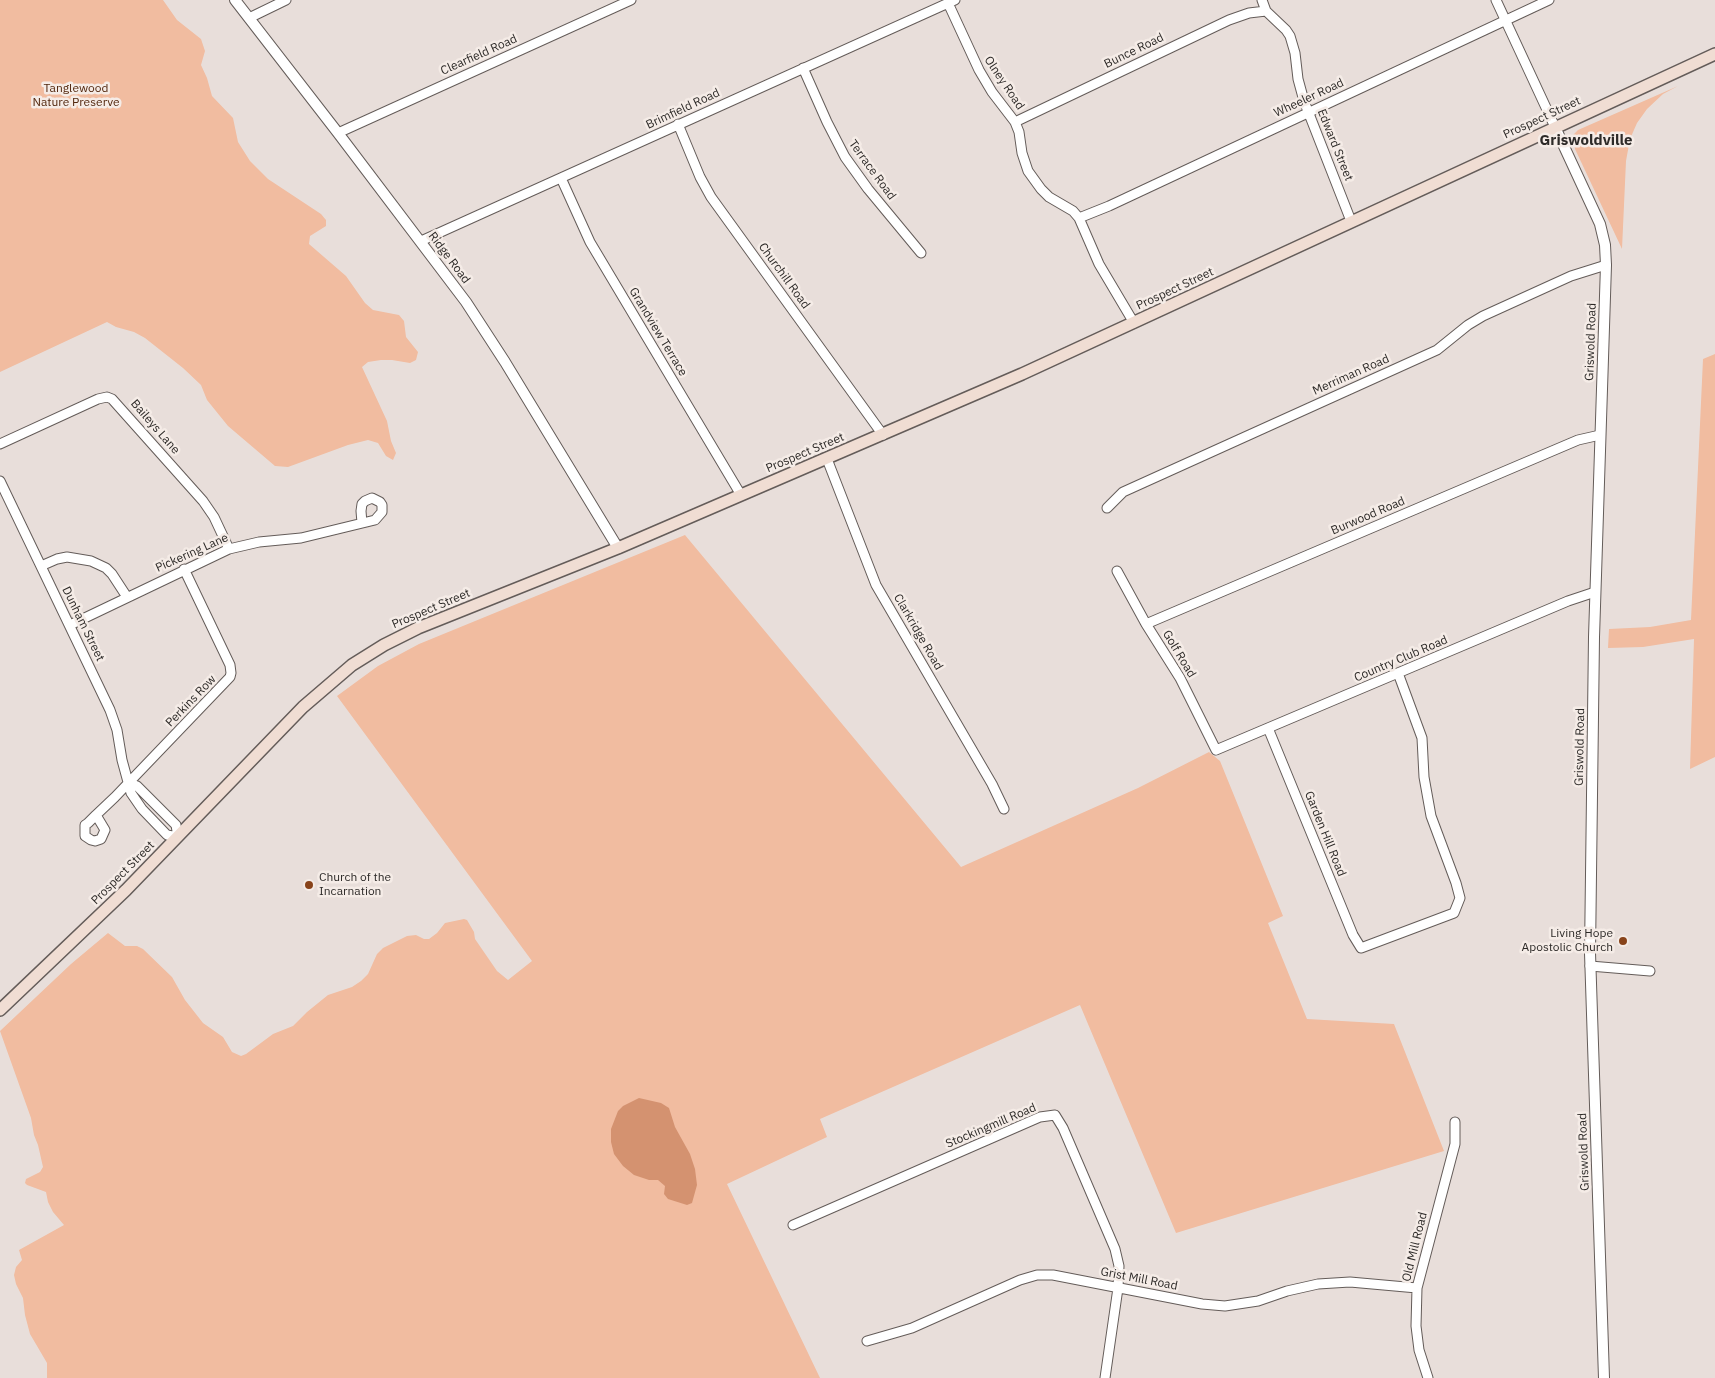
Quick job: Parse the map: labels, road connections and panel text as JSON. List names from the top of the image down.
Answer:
{
  "streets": {
    "main road": ["Prospect Street"],
    "street": [
      "Bunce Road",
      "Clearfield Road",
      "Olney Road",
      "Wheeler Road",
      "Brimfield Road",
      "Edward Street",
      "Terrace Road",
      "Ridge Road",
      "Churchill Road",
      "Grandview Terrace",
      "Griswold Road",
      "Merriman Road",
      "Baileys Lane",
      "Burwood Road",
      "Pickering Lane",
      "Dunham Street",
      "Clarkridge Road",
      "Golf Road",
      "Country Club Road",
      "Perkins Row",
      "Garden Hill Road",
      "Stockingmill Road",
      "Old Mill Road",
      "Grist Mill Road"
    ]
  },
  "crossings": [
    ["Bunce Road", "Olney Road"],
    ["Bunce Road", "Edward Street"],
    ["Clearfield Road", "Ridge Road"],
    ["Olney Road", "Wheeler Road"],
    ["Olney Road", "Brimfield Road"],
    ["Olney Road", "Prospect Street"],
    ["Wheeler Road", "Edward Street"],
    ["Brimfield Road", "Terrace Road"],
    ["Brimfield Road", "Ridge Road"],
    ["Brimfield Road", "Churchill Road"],
    ["Brimfield Road", "Grandview Terrace"],
    ["Prospect Street", "Edward Street"],
    ["Prospect Street", "Ridge Road"],
    ["Prospect Street", "Churchill Road"],
    ["Prospect Street", "Grandview Terrace"],
    ["Prospect Street", "Griswold Road"],
    ["Prospect Street", "Clarkridge Road"],
    ["Griswold Road", "Merriman Road"],
    ["Griswold Road", "Burwood Road"],
    ["Griswold Road", "Country Club Road"],
    ["Baileys Lane", "Pickering Lane"],
    ["Burwood Road", "Golf Road"],
    ["Pickering Lane", "Dunham Street"],
    ["Pickering Lane", "Perkins Row"],
    ["Dunham Street", "Perkins Row"],
    ["Golf Road", "Country Club Road"],
    ["Country Club Road", "Garden Hill Road"],
    ["Stockingmill Road", "Grist Mill Road"],
    ["Old Mill Road", "Grist Mill Road"]
  ],
  "districts": ["Griswoldville"],
  "parks": ["Tanglewood Nature Preserve"],
  "places": ["Church of the Incarnation", "Living Hope Apostolic Church"]
}
